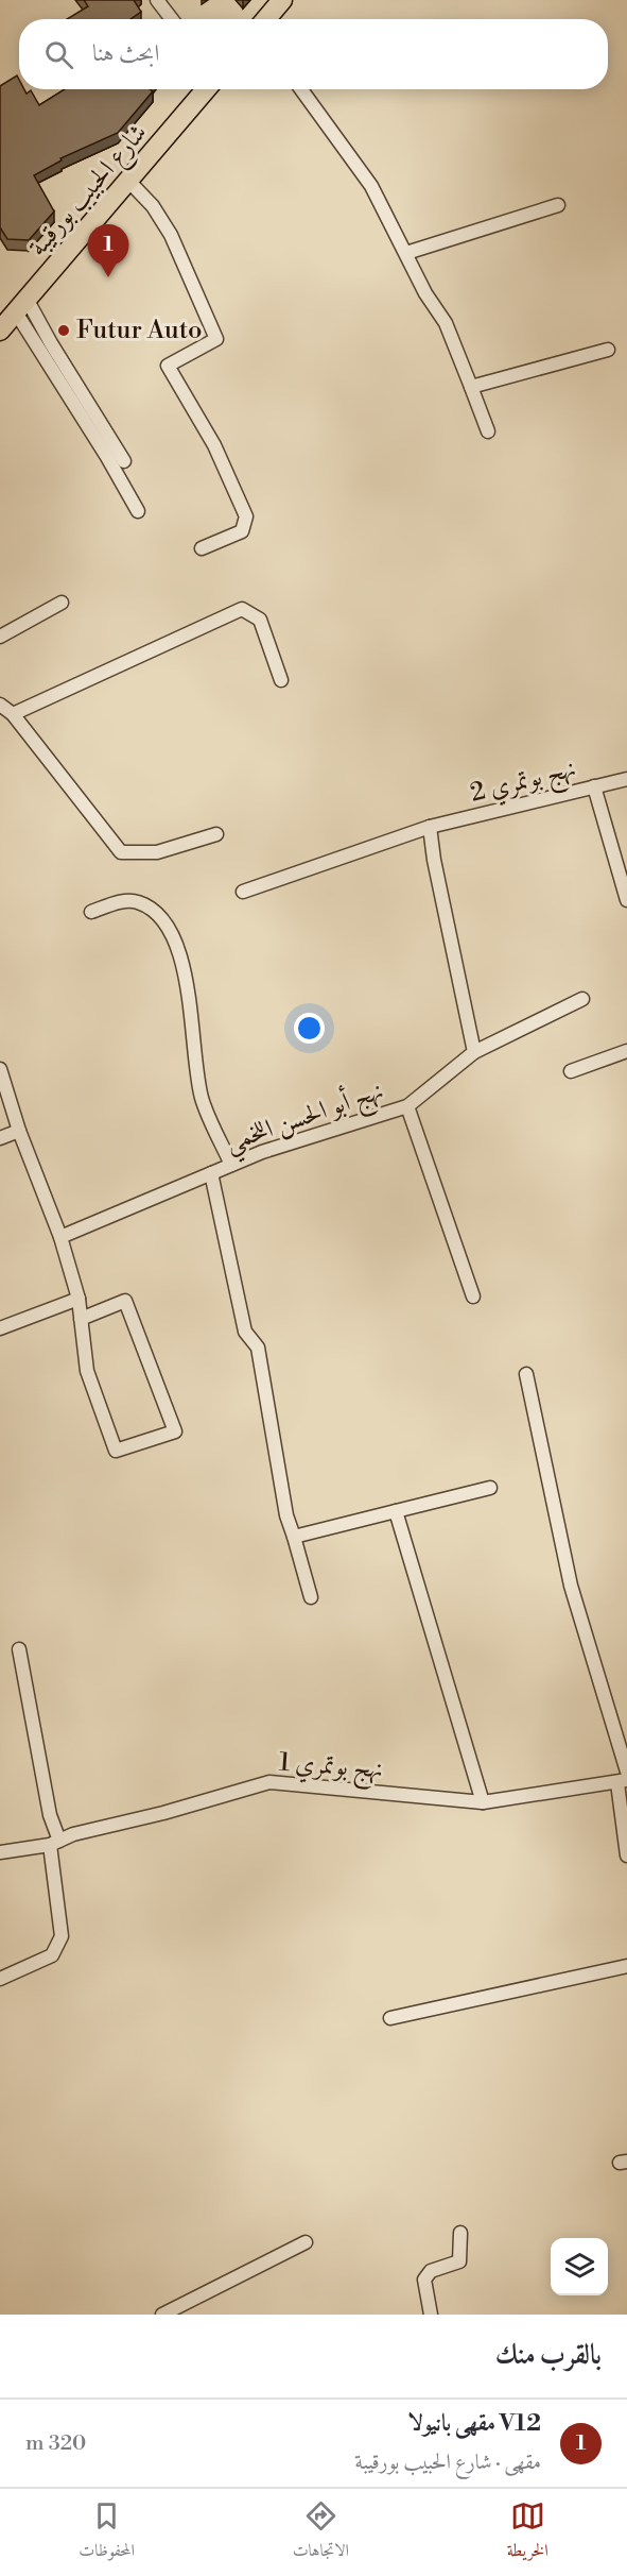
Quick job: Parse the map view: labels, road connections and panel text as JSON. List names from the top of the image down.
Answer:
{
  "streets": {
    "main road": ["شارع الحبيب بورقيبة"],
    "street": ["نهج بوتمري 2", "نهج أبو الحسن اللخمي", "نهج بوتمري 1"]
  },
  "places": ["Futur Auto"],
  "page": {
    "search": "ابحث هنا",
    "pins": "1",
    "heading": "بالقرب منك",
    "list": [
      {
        "mark": "1",
        "name": "V12 مقهى بانيولا",
        "note": "مقهى · شارع الحبيب بورقيبة",
        "value": "320 m"
      }
    ],
    "nav": ["الخريطة", "الاتجاهات", "المحفوظات"]
  }
}
